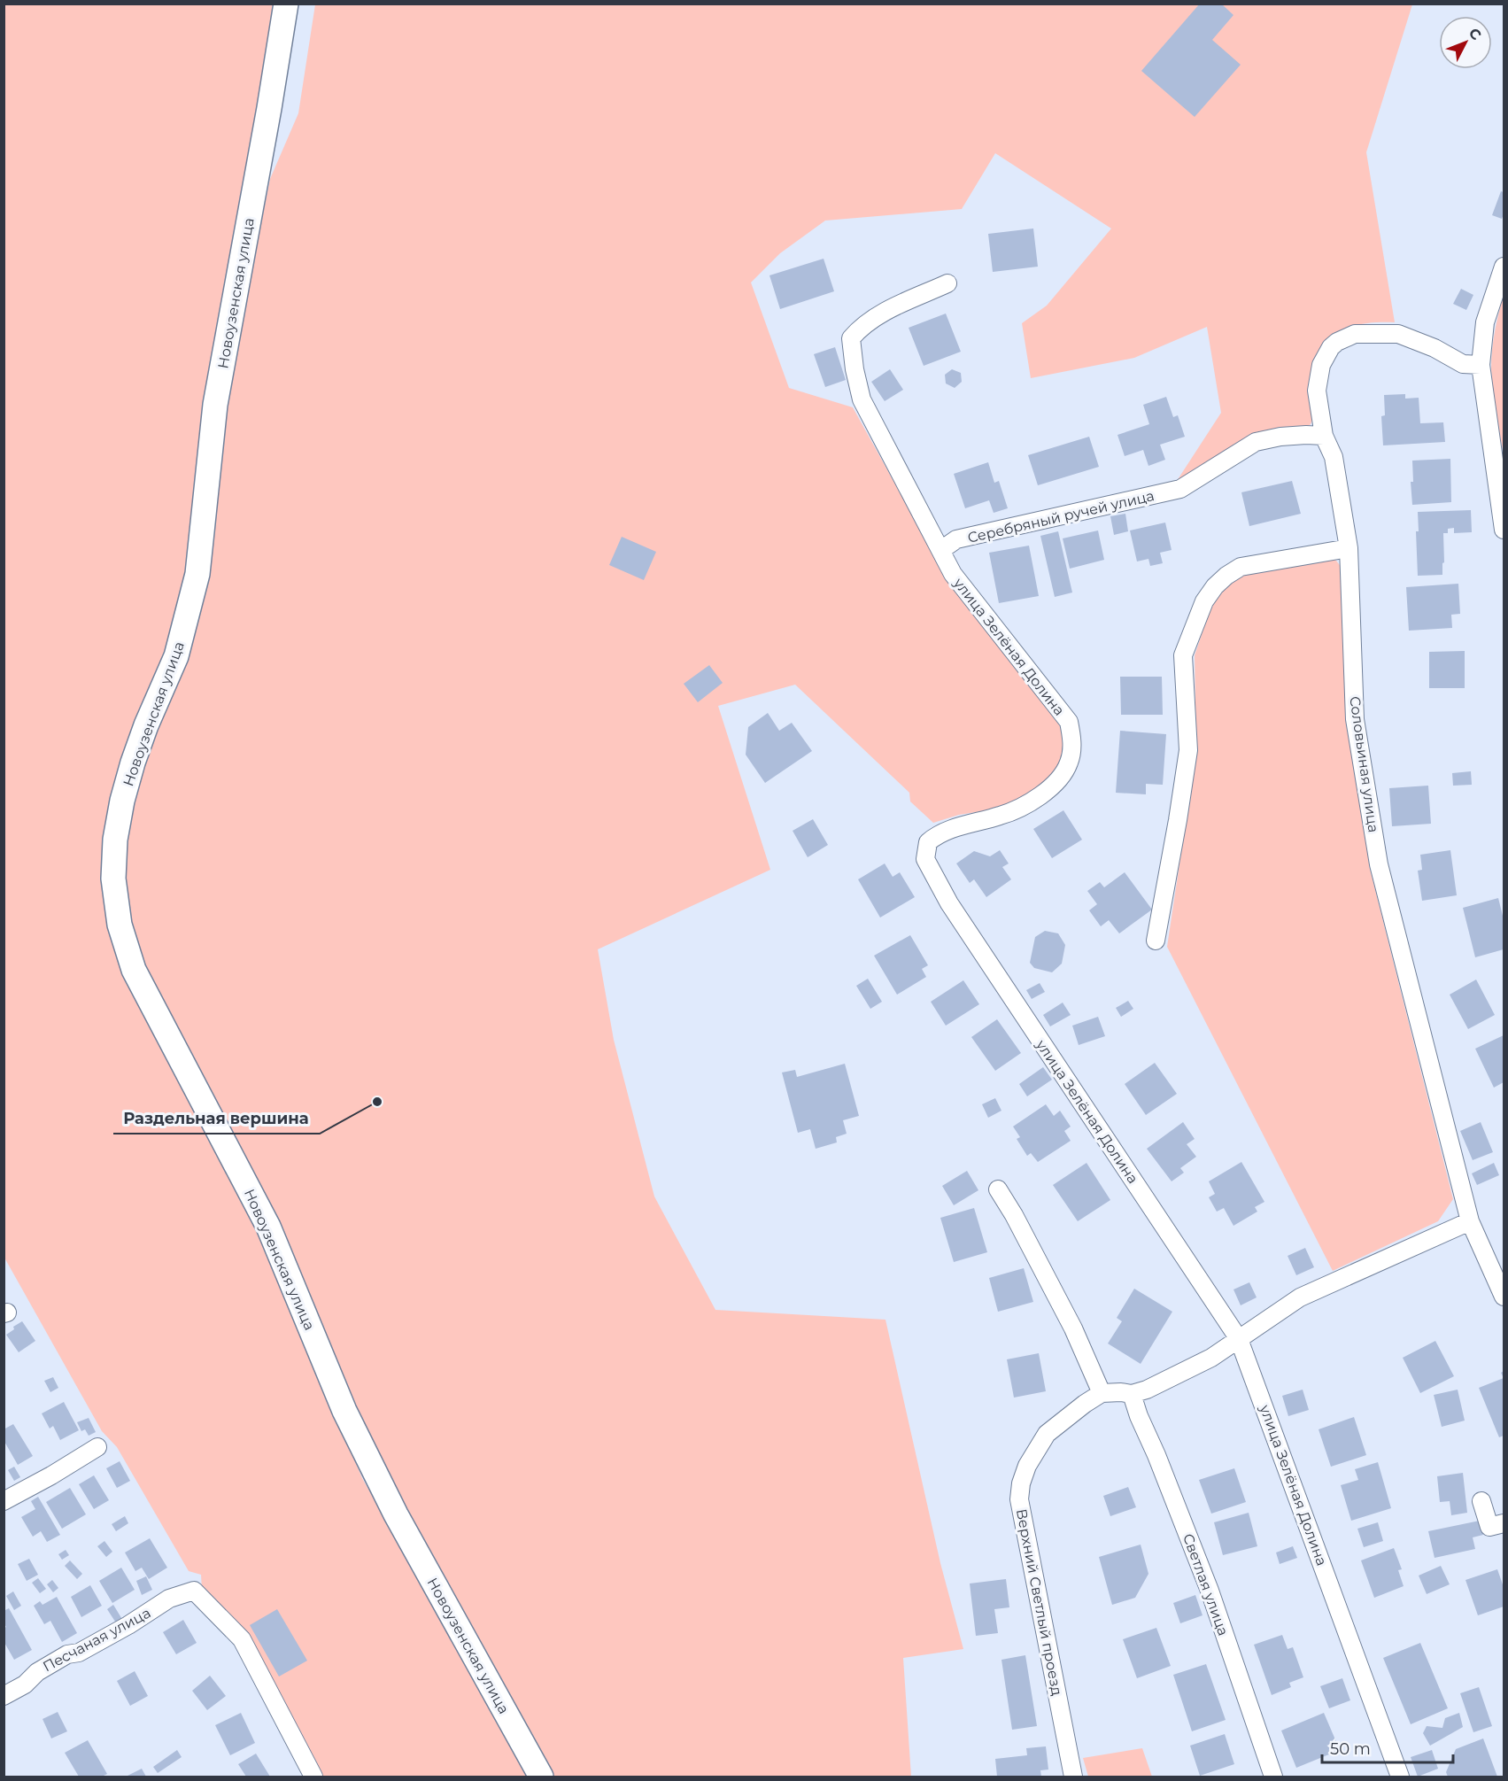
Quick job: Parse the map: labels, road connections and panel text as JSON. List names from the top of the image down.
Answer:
{
  "streets": {
    "main road": ["Новоузенская улица"],
    "street": [
      "Серебряный ручей улица",
      "улица Зелёная Долина",
      "Соловьиная улица",
      "Светлая улица",
      "Верхний Светлый проезд",
      "Песчаная улица"
    ]
  },
  "crossings": [
    ["Серебряный ручей улица", "улица Зелёная Долина"],
    ["Серебряный ручей улица", "Соловьиная улица"]
  ],
  "places": ["Раздельная вершина"],
  "scale_bar": "50 m",
  "north": "top right"
}
